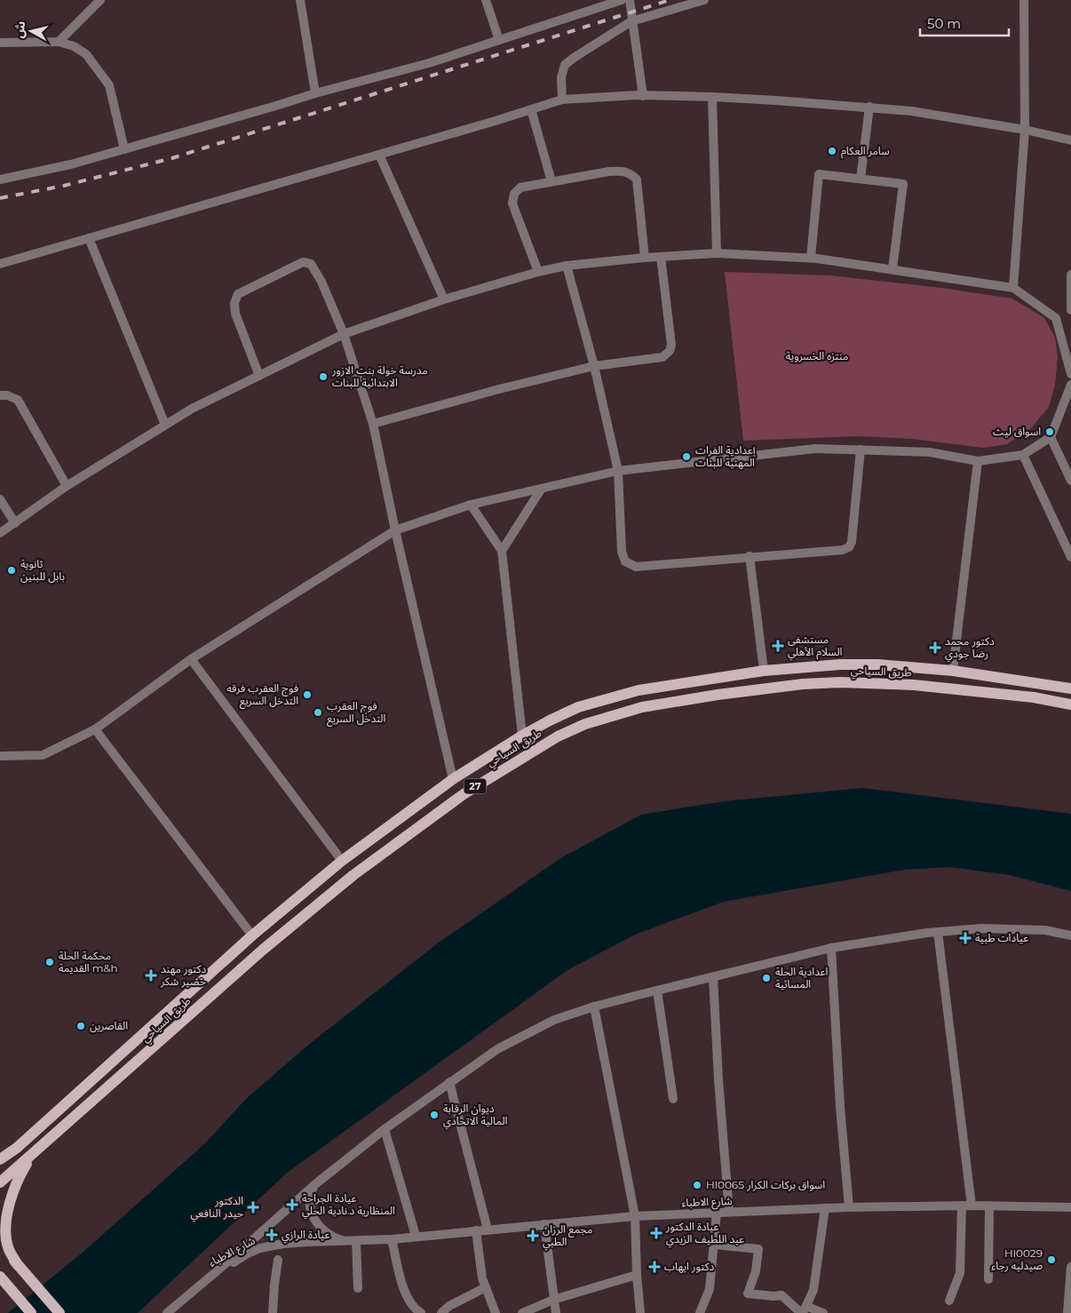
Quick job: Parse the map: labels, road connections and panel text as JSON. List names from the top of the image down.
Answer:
{
  "streets": {
    "main road": ["طريق السياحي", "27"],
    "street": ["شارع الاطباء"]
  },
  "parks": ["منتزه الخسروية"],
  "places": {
    "other": [
      "سامر العكام",
      "مدرسة خولة بنت الازور الابتدائية للبنات",
      "اسواق ليث",
      "إعدادية الفرات المهنية للبنات",
      "ثانوية بابل للبنين",
      "فوج العقرب فرقه التدخل السريع",
      "فوج العقرب التدخل السريع",
      "محكمة الحلة القديمة m&h",
      "اعدادية الحلة المسائية",
      "القاصرين",
      "ديوان الرقابة المالية الاتحادي",
      "Hl0065 اسواق بركات الكرار",
      "Hl0029 صيدليه رجاء"
    ],
    "health": [
      "مستشفى السلام الأهلي",
      "دكتور محمد رضا جودي",
      "عيادات طبية",
      "دكتور مهند خضير شكر",
      "عيادة الجراحة المنظارية د.نادية الحلي",
      "الدكتور حيدر النافعي",
      "عيادة الدكتور عبد اللطيف الزيدي",
      "عيادة الرازي",
      "مجمع الرزان الطبي",
      "دكتور ايهاب"
    ]
  },
  "scale_bar": "50 m",
  "north": "left"
}
